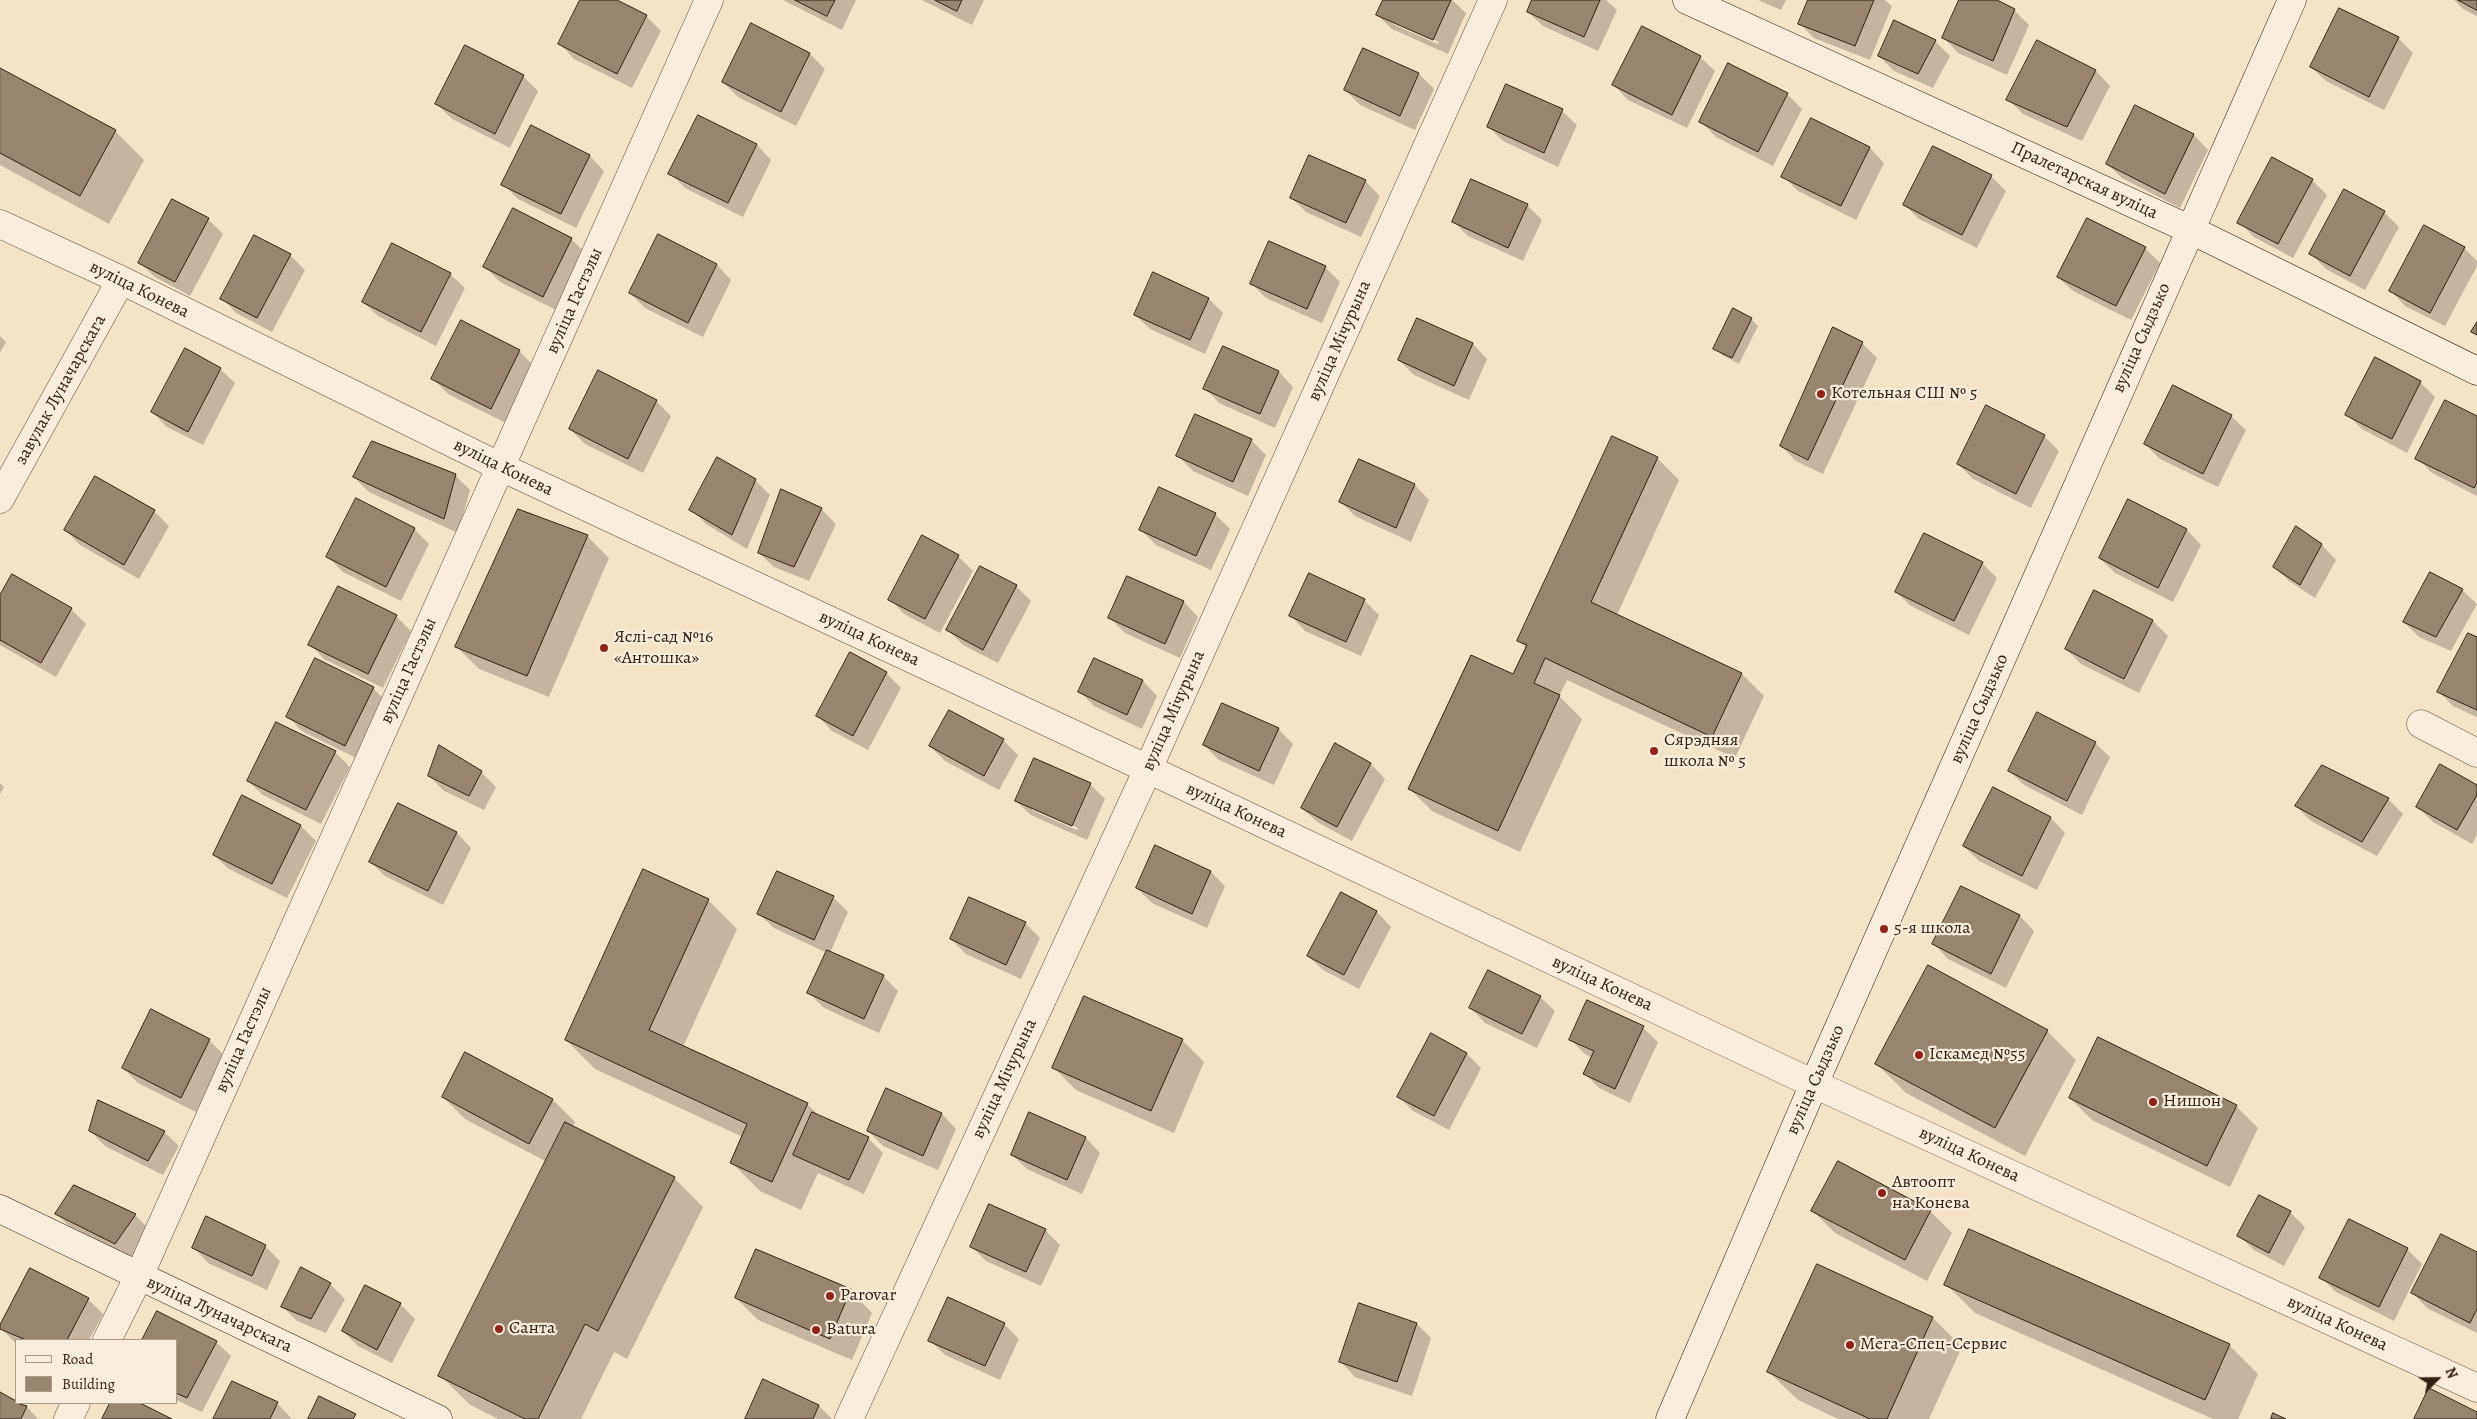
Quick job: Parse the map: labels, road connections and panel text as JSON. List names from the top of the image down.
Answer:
{
  "streets": {
    "street": [
      "Пралетарская вуліца",
      "вуліца Конева",
      "вуліца Гастэлы",
      "вуліца Сыдзько",
      "вуліца Мічурына",
      "завулак Луначарскага",
      "вуліца Луначарскага"
    ]
  },
  "crossings": [
    ["Пралетарская вуліца", "вуліца Сыдзько"],
    ["вуліца Конева", "вуліца Гастэлы"],
    ["вуліца Конева", "вуліца Сыдзько"],
    ["вуліца Конева", "вуліца Мічурына"],
    ["вуліца Конева", "завулак Луначарскага"],
    ["вуліца Гастэлы", "вуліца Луначарскага"]
  ],
  "places": [
    "Котельная СШ № 5",
    "Яслі-сад №16 «Антошка»",
    "Сярэдняя школа № 5",
    "5-я школа",
    "Іскамед №55",
    "Нишон",
    "Автоопт на Конева",
    "Parovar",
    "Санта",
    "Batura",
    "Мега-Спец-Сервис"
  ],
  "legend": ["Road", "Building"],
  "north": "top right"
}
